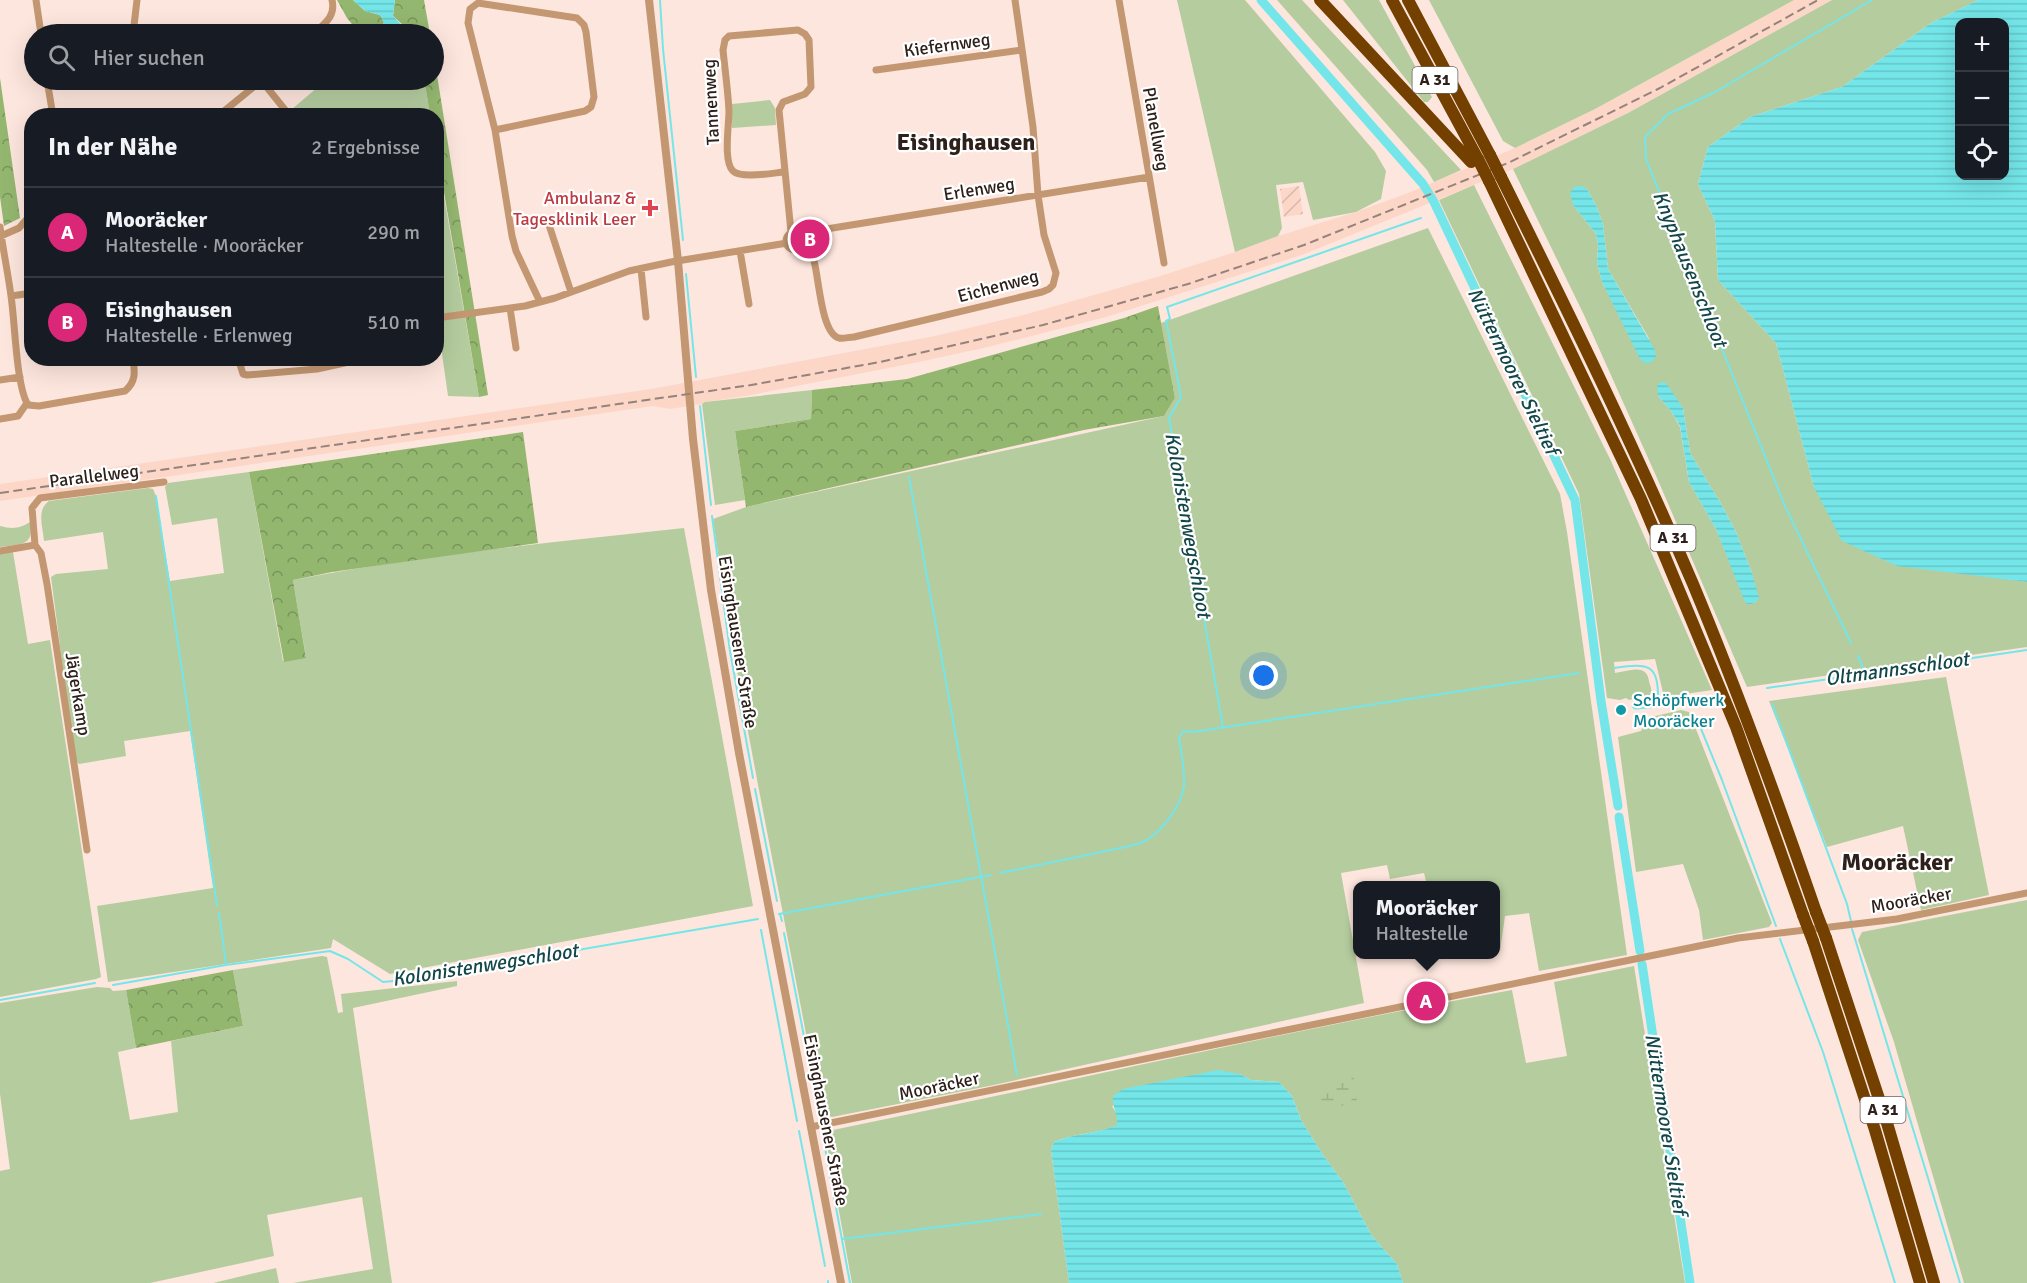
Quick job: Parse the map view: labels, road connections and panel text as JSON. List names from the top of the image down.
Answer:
{
  "streets": {
    "highway": ["A 31"],
    "street": [
      "Kiefernweg",
      "Tannenweg",
      "Planellweg",
      "Erlenweg",
      "Eichenweg",
      "Parallelweg",
      "Eisinghausener Straße",
      "Jägerkamp",
      "Mooräcker"
    ]
  },
  "crossings": [
    ["Kiefernweg", "Eichenweg"],
    ["Tannenweg", "Eichenweg"],
    ["Planellweg", "Erlenweg"],
    ["Erlenweg", "Eichenweg"],
    ["Parallelweg", "Jägerkamp"],
    ["Eisinghausener Straße", "Mooräcker"]
  ],
  "districts": ["Eisinghausen", "Mooräcker"],
  "water": [
    "Knyphausenschloot",
    "Nüttermoorer Sieltief",
    "Kolonistenwegschloot",
    "Oltmannsschloot"
  ],
  "places": {
    "health": ["Ambulanz & Tagesklinik Leer"],
    "other": ["Schöpfwerk Mooräcker"]
  },
  "page": {
    "map_buttons": ["+", "−"],
    "search": "Hier suchen",
    "heading": ["In der Nähe", "2 Ergebnisse"],
    "list": [
      {
        "mark": "A",
        "name": "Mooräcker",
        "note": "Haltestelle · Mooräcker",
        "value": "290 m"
      },
      {
        "mark": "B",
        "name": "Eisinghausen",
        "note": "Haltestelle · Erlenweg",
        "value": "510 m"
      }
    ],
    "pins": ["B", "A"],
    "popup": ["Mooräcker", "Haltestelle"]
  }
}
